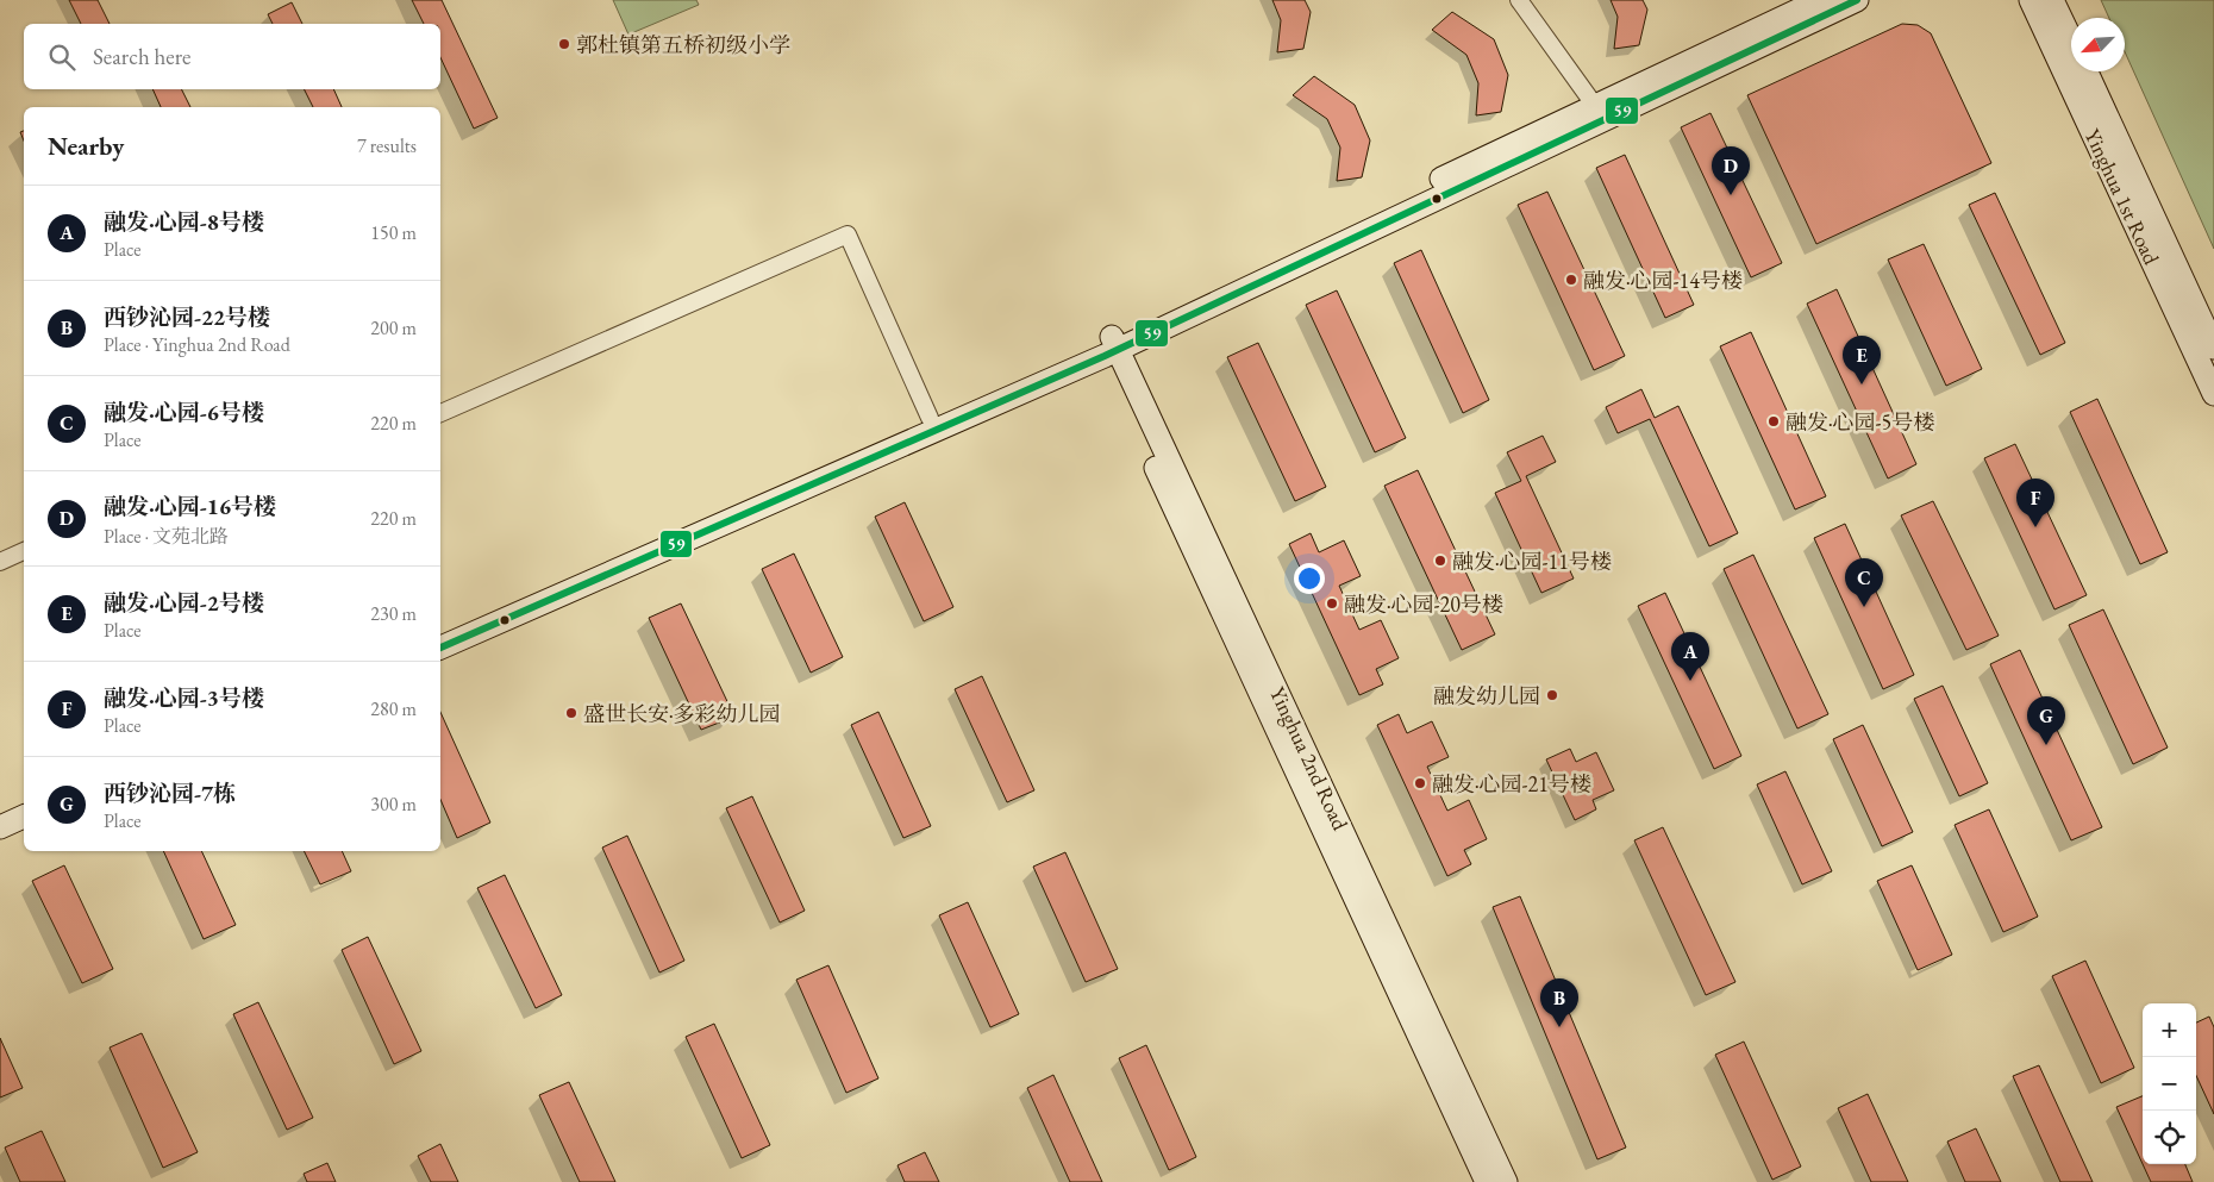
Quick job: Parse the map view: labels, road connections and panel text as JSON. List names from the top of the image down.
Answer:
{
  "streets": {
    "street": ["Yinghua 1st Road", "Yinghua 2nd Road"]
  },
  "places": [
    "郭杜镇第五桥初级小学",
    "融发·心园-14号楼",
    "融发·心园-5号楼",
    "融发·心园-11号楼",
    "融发·心园-20号楼",
    "融发幼儿园",
    "盛世长安·多彩幼儿园",
    "融发·心园-21号楼"
  ],
  "lines": ["transit line 59"],
  "north": "bottom left",
  "page": {
    "search": "Search here",
    "heading": ["Nearby", "7 results"],
    "pins": [
      "D",
      "E",
      "F",
      "C",
      "A",
      "G",
      "B"
    ],
    "list": [
      {
        "mark": "A",
        "name": "融发·心园-8号楼",
        "note": "Place",
        "value": "150 m"
      },
      {
        "mark": "B",
        "name": "西钞沁园-22号楼",
        "note": "Place · Yinghua 2nd Road",
        "value": "200 m"
      },
      {
        "mark": "C",
        "name": "融发·心园-6号楼",
        "note": "Place",
        "value": "220 m"
      },
      {
        "mark": "D",
        "name": "融发·心园-16号楼",
        "note": "Place · 文苑北路",
        "value": "220 m"
      },
      {
        "mark": "E",
        "name": "融发·心园-2号楼",
        "note": "Place",
        "value": "230 m"
      },
      {
        "mark": "F",
        "name": "融发·心园-3号楼",
        "note": "Place",
        "value": "280 m"
      },
      {
        "mark": "G",
        "name": "西钞沁园-7栋",
        "note": "Place",
        "value": "300 m"
      }
    ],
    "map_buttons": ["+", "−"]
  }
}
